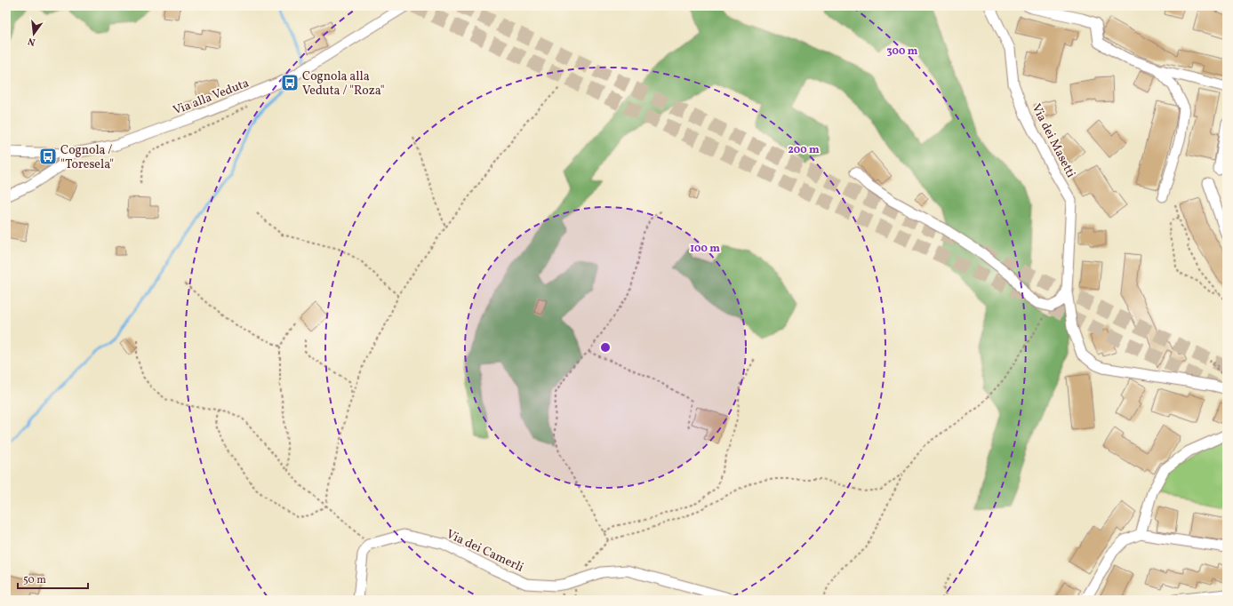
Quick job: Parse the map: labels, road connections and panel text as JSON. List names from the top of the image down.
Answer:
{
  "streets": {
    "street": ["Via alla Veduta", "Via dei Masetti", "Via dei Camerli"]
  },
  "places": {
    "bus stop": ["Cognola alla Veduta / \"Roza\"", "Cognola / \"Toresela\""]
  },
  "scale_bar": "50 m",
  "north": "bottom",
  "rings": ["300 m", "200 m", "100 m"]
}
